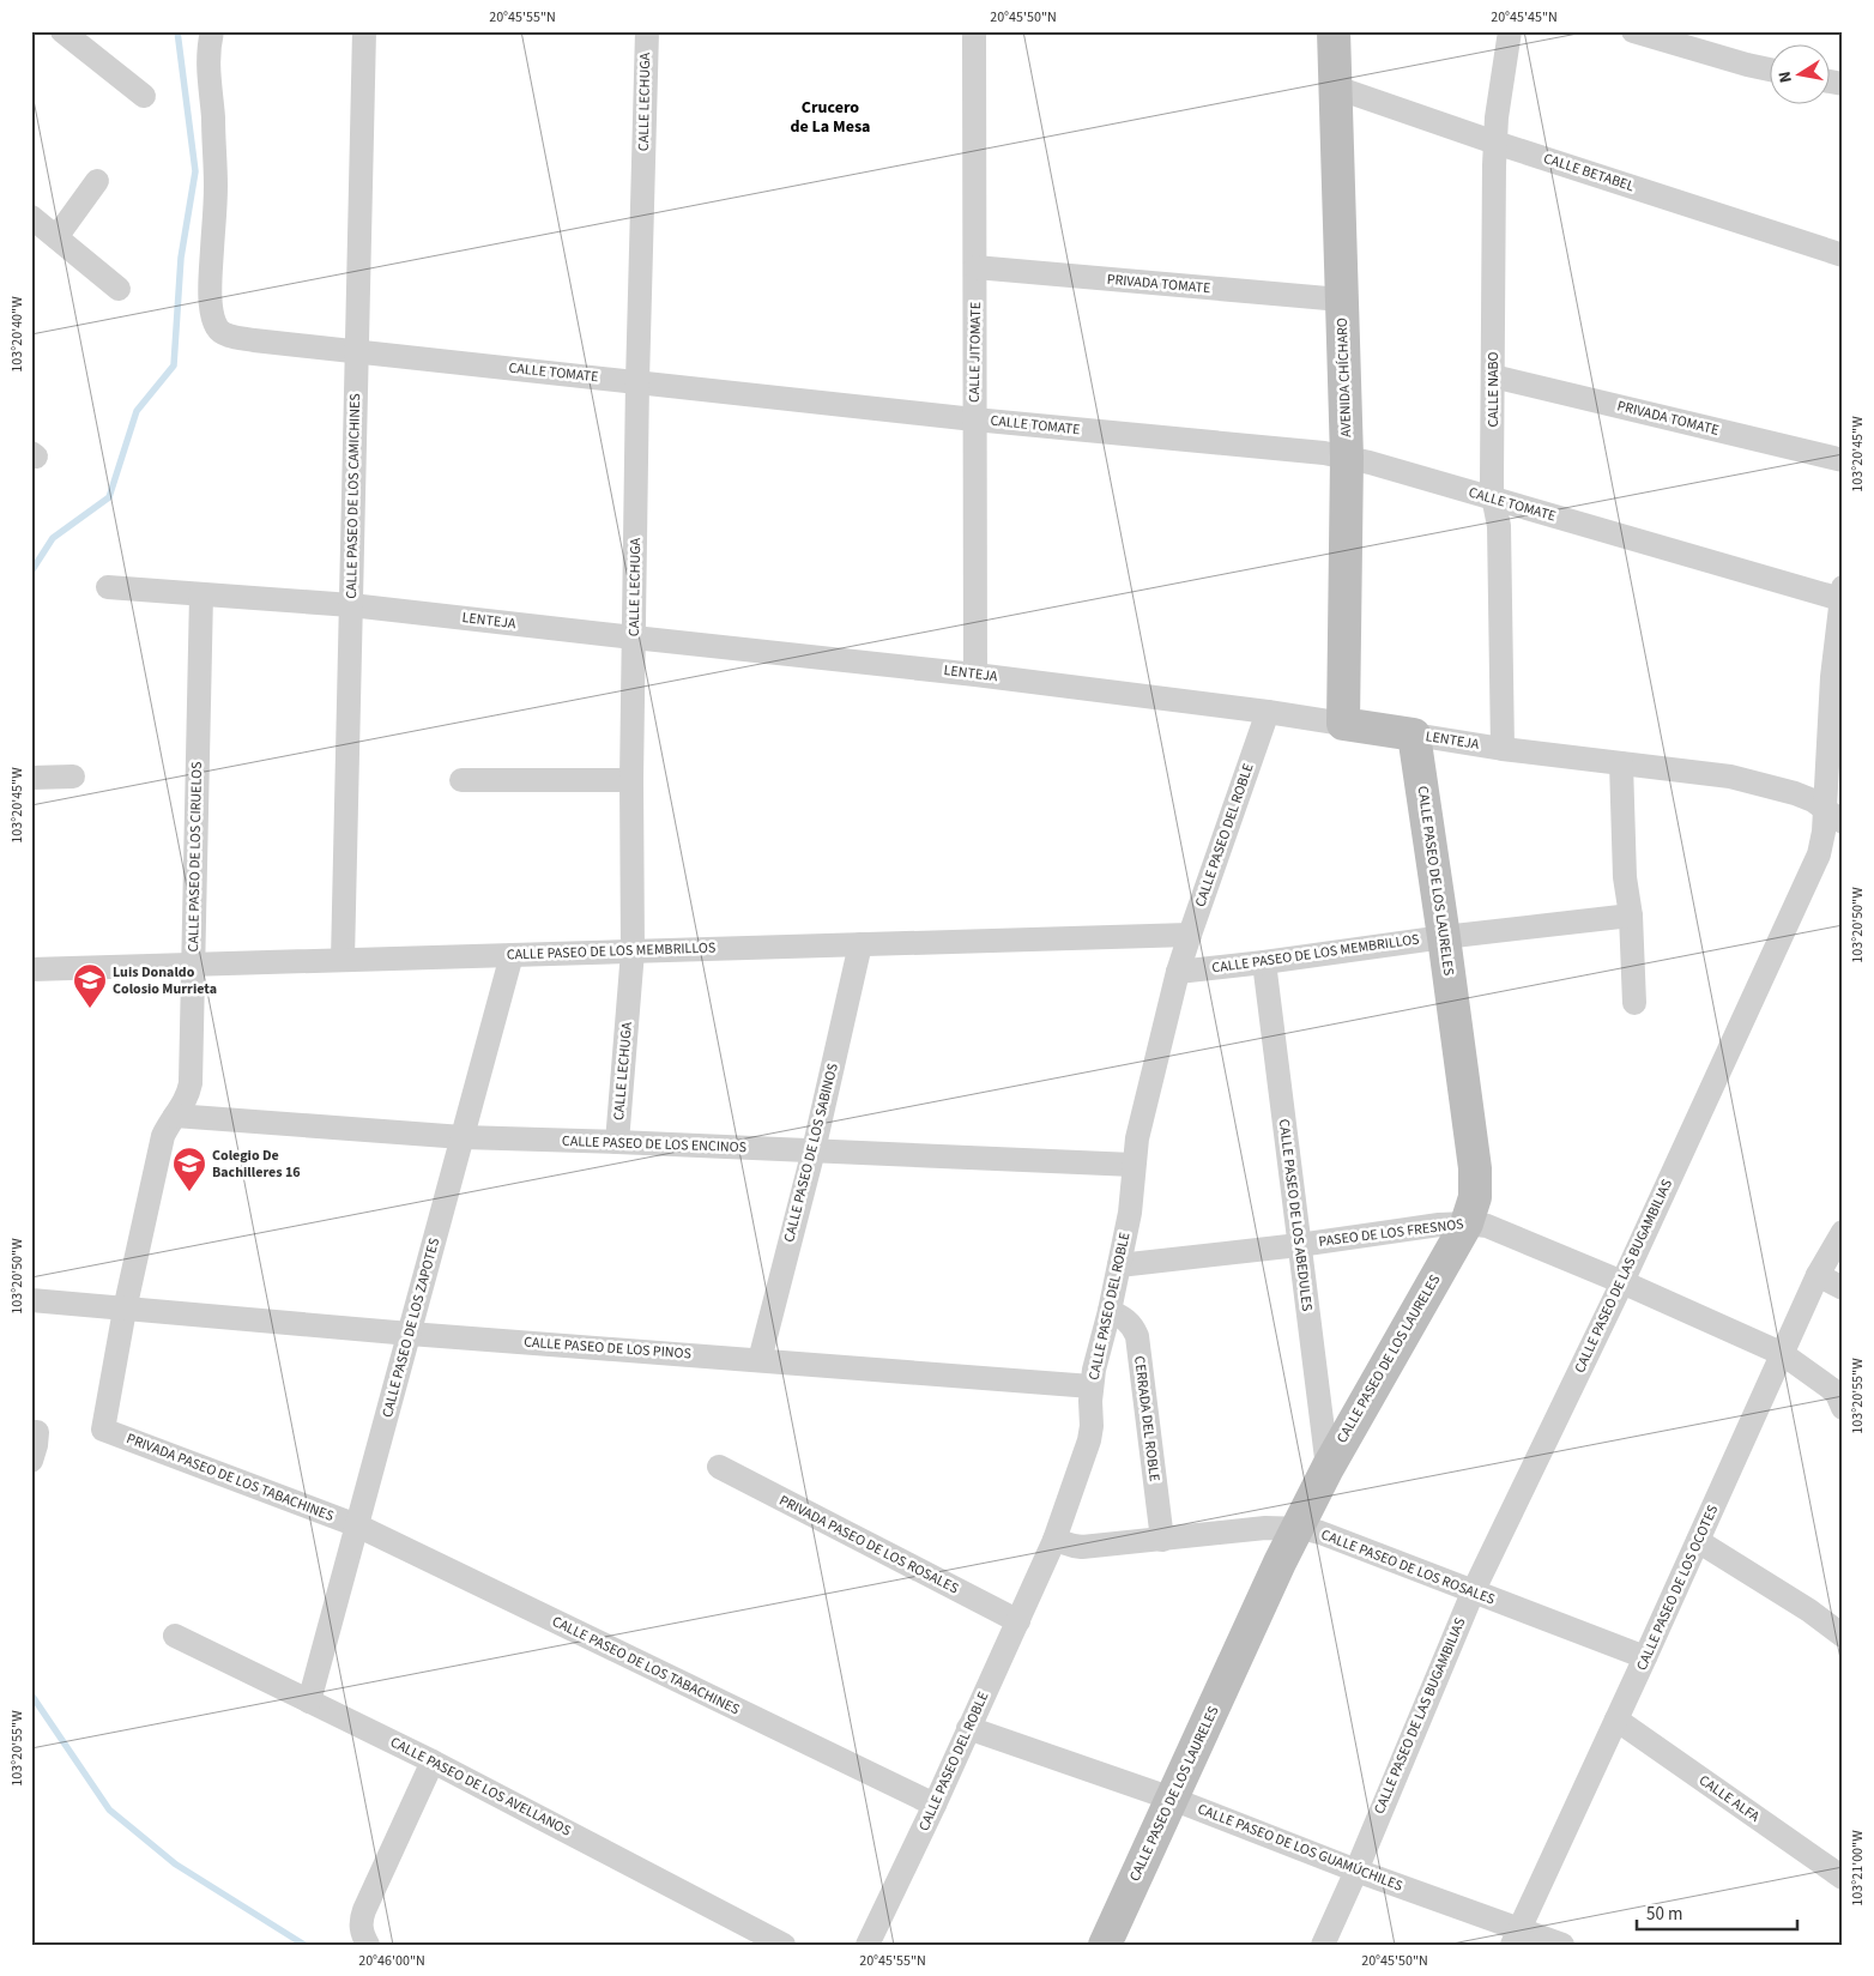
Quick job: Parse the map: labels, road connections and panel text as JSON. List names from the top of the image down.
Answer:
{
  "streets": {
    "street": [
      "CALLE LECHUGA",
      "CALLE BETABEL",
      "PRIVADA TOMATE",
      "CALLE JITOMATE",
      "CALLE TOMATE",
      "AVENIDA CHÍCHARO",
      "CALLE NABO",
      "CALLE PASEO DE LOS CAMICHINES",
      "LENTEJA",
      "CALLE PASEO DEL ROBLE",
      "CALLE PASEO DE LOS CIRUELOS",
      "CALLE PASEO DE LOS LAURELES",
      "CALLE PASEO DE LOS MEMBRILLOS",
      "CALLE PASEO DE LOS ENCINOS",
      "CALLE PASEO DE LOS SABINOS",
      "CALLE PASEO DE LOS ABEDULES",
      "PASEO DE LOS FRESNOS",
      "CALLE PASEO DE LAS BUGAMBILIAS",
      "CALLE PASEO DE LOS ZAPOTES",
      "CALLE PASEO DE LOS PINOS",
      "CERRADA DEL ROBLE",
      "PRIVADA PASEO DE LOS TABACHINES",
      "PRIVADA PASEO DE LOS ROSALES",
      "CALLE PASEO DE LOS ROSALES",
      "CALLE PASEO DE LOS OCOTES",
      "CALLE PASEO DE LOS TABACHINES",
      "CALLE PASEO DE LOS AVELLANOS",
      "CALLE ALFA",
      "CALLE PASEO DE LOS GUAMÚCHILES"
    ]
  },
  "crossings": [
    ["CALLE LECHUGA", "CALLE TOMATE"],
    ["CALLE LECHUGA", "LENTEJA"],
    ["CALLE LECHUGA", "CALLE PASEO DE LOS MEMBRILLOS"],
    ["CALLE LECHUGA", "CALLE PASEO DE LOS ENCINOS"],
    ["CALLE BETABEL", "AVENIDA CHÍCHARO"],
    ["CALLE BETABEL", "CALLE NABO"],
    ["PRIVADA TOMATE", "CALLE JITOMATE"],
    ["PRIVADA TOMATE", "AVENIDA CHÍCHARO"],
    ["PRIVADA TOMATE", "CALLE NABO"],
    ["CALLE JITOMATE", "CALLE TOMATE"],
    ["CALLE JITOMATE", "LENTEJA"],
    ["CALLE TOMATE", "AVENIDA CHÍCHARO"],
    ["CALLE TOMATE", "CALLE NABO"],
    ["CALLE TOMATE", "CALLE PASEO DE LOS CAMICHINES"],
    ["CALLE TOMATE", "CALLE PASEO DE LAS BUGAMBILIAS"],
    ["AVENIDA CHÍCHARO", "LENTEJA"],
    ["CALLE NABO", "LENTEJA"],
    ["CALLE PASEO DE LOS CAMICHINES", "LENTEJA"],
    ["CALLE PASEO DE LOS CAMICHINES", "CALLE PASEO DE LOS MEMBRILLOS"],
    ["LENTEJA", "CALLE PASEO DEL ROBLE"],
    ["LENTEJA", "CALLE PASEO DE LOS CIRUELOS"],
    ["LENTEJA", "CALLE PASEO DE LOS LAURELES"],
    ["LENTEJA", "CALLE PASEO DE LAS BUGAMBILIAS"],
    ["CALLE PASEO DEL ROBLE", "CALLE PASEO DE LOS MEMBRILLOS"],
    ["CALLE PASEO DEL ROBLE", "CALLE PASEO DE LOS ENCINOS"],
    ["CALLE PASEO DEL ROBLE", "PASEO DE LOS FRESNOS"],
    ["CALLE PASEO DEL ROBLE", "CALLE PASEO DE LOS PINOS"],
    ["CALLE PASEO DEL ROBLE", "CERRADA DEL ROBLE"],
    ["CALLE PASEO DEL ROBLE", "PRIVADA PASEO DE LOS ROSALES"],
    ["CALLE PASEO DEL ROBLE", "CALLE PASEO DE LOS ROSALES"],
    ["CALLE PASEO DEL ROBLE", "CALLE PASEO DE LOS TABACHINES"],
    ["CALLE PASEO DEL ROBLE", "CALLE PASEO DE LOS GUAMÚCHILES"],
    ["CALLE PASEO DE LOS CIRUELOS", "CALLE PASEO DE LOS MEMBRILLOS"],
    ["CALLE PASEO DE LOS CIRUELOS", "CALLE PASEO DE LOS ENCINOS"],
    ["CALLE PASEO DE LOS CIRUELOS", "CALLE PASEO DE LOS PINOS"],
    ["CALLE PASEO DE LOS CIRUELOS", "PRIVADA PASEO DE LOS TABACHINES"],
    ["CALLE PASEO DE LOS LAURELES", "CALLE PASEO DE LOS MEMBRILLOS"],
    ["CALLE PASEO DE LOS LAURELES", "CALLE PASEO DE LOS ABEDULES"],
    ["CALLE PASEO DE LOS LAURELES", "PASEO DE LOS FRESNOS"],
    ["CALLE PASEO DE LOS LAURELES", "CALLE PASEO DE LOS ROSALES"],
    ["CALLE PASEO DE LOS LAURELES", "CALLE PASEO DE LOS GUAMÚCHILES"],
    ["CALLE PASEO DE LOS MEMBRILLOS", "CALLE PASEO DE LOS SABINOS"],
    ["CALLE PASEO DE LOS MEMBRILLOS", "CALLE PASEO DE LOS ABEDULES"],
    ["CALLE PASEO DE LOS MEMBRILLOS", "CALLE PASEO DE LOS ZAPOTES"],
    ["CALLE PASEO DE LOS ENCINOS", "CALLE PASEO DE LOS SABINOS"],
    ["CALLE PASEO DE LOS ENCINOS", "CALLE PASEO DE LOS ZAPOTES"],
    ["CALLE PASEO DE LOS SABINOS", "CALLE PASEO DE LOS PINOS"],
    ["CALLE PASEO DE LOS ABEDULES", "PASEO DE LOS FRESNOS"],
    ["PASEO DE LOS FRESNOS", "CALLE PASEO DE LAS BUGAMBILIAS"],
    ["PASEO DE LOS FRESNOS", "CALLE PASEO DE LOS OCOTES"],
    ["CALLE PASEO DE LAS BUGAMBILIAS", "CALLE PASEO DE LOS ROSALES"],
    ["CALLE PASEO DE LAS BUGAMBILIAS", "CALLE PASEO DE LOS GUAMÚCHILES"],
    ["CALLE PASEO DE LOS ZAPOTES", "CALLE PASEO DE LOS PINOS"],
    ["CALLE PASEO DE LOS ZAPOTES", "PRIVADA PASEO DE LOS TABACHINES"],
    ["CALLE PASEO DE LOS ZAPOTES", "CALLE PASEO DE LOS TABACHINES"],
    ["CALLE PASEO DE LOS ZAPOTES", "CALLE PASEO DE LOS AVELLANOS"],
    ["CERRADA DEL ROBLE", "CALLE PASEO DE LOS ROSALES"],
    ["PRIVADA PASEO DE LOS TABACHINES", "CALLE PASEO DE LOS TABACHINES"],
    ["CALLE PASEO DE LOS ROSALES", "CALLE PASEO DE LOS OCOTES"],
    ["CALLE PASEO DE LOS OCOTES", "CALLE ALFA"],
    ["CALLE PASEO DE LOS OCOTES", "CALLE PASEO DE LOS GUAMÚCHILES"]
  ],
  "districts": ["Crucero de La Mesa"],
  "places": {
    "school or university": ["Luis Donaldo Colosio Murrieta", "Colegio De Bachilleres 16"]
  },
  "scale_bar": "50 m",
  "north": "left",
  "coordinates": [
    "20°45'55\"N",
    "20°45'50\"N",
    "20°45'45\"N",
    "103°20'40\"W",
    "103°20'45\"W",
    "103°20'50\"W",
    "103°20'55\"W",
    "103°21'00\"W",
    "20°46'00\"N"
  ]
}
